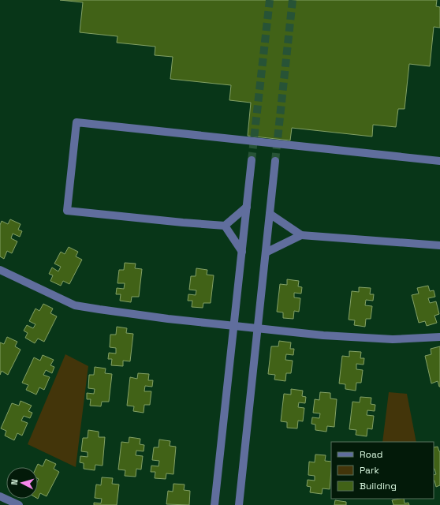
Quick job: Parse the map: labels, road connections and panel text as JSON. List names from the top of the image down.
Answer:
{
  "legend": ["Road", "Park", "Building"],
  "north": "left"
}
